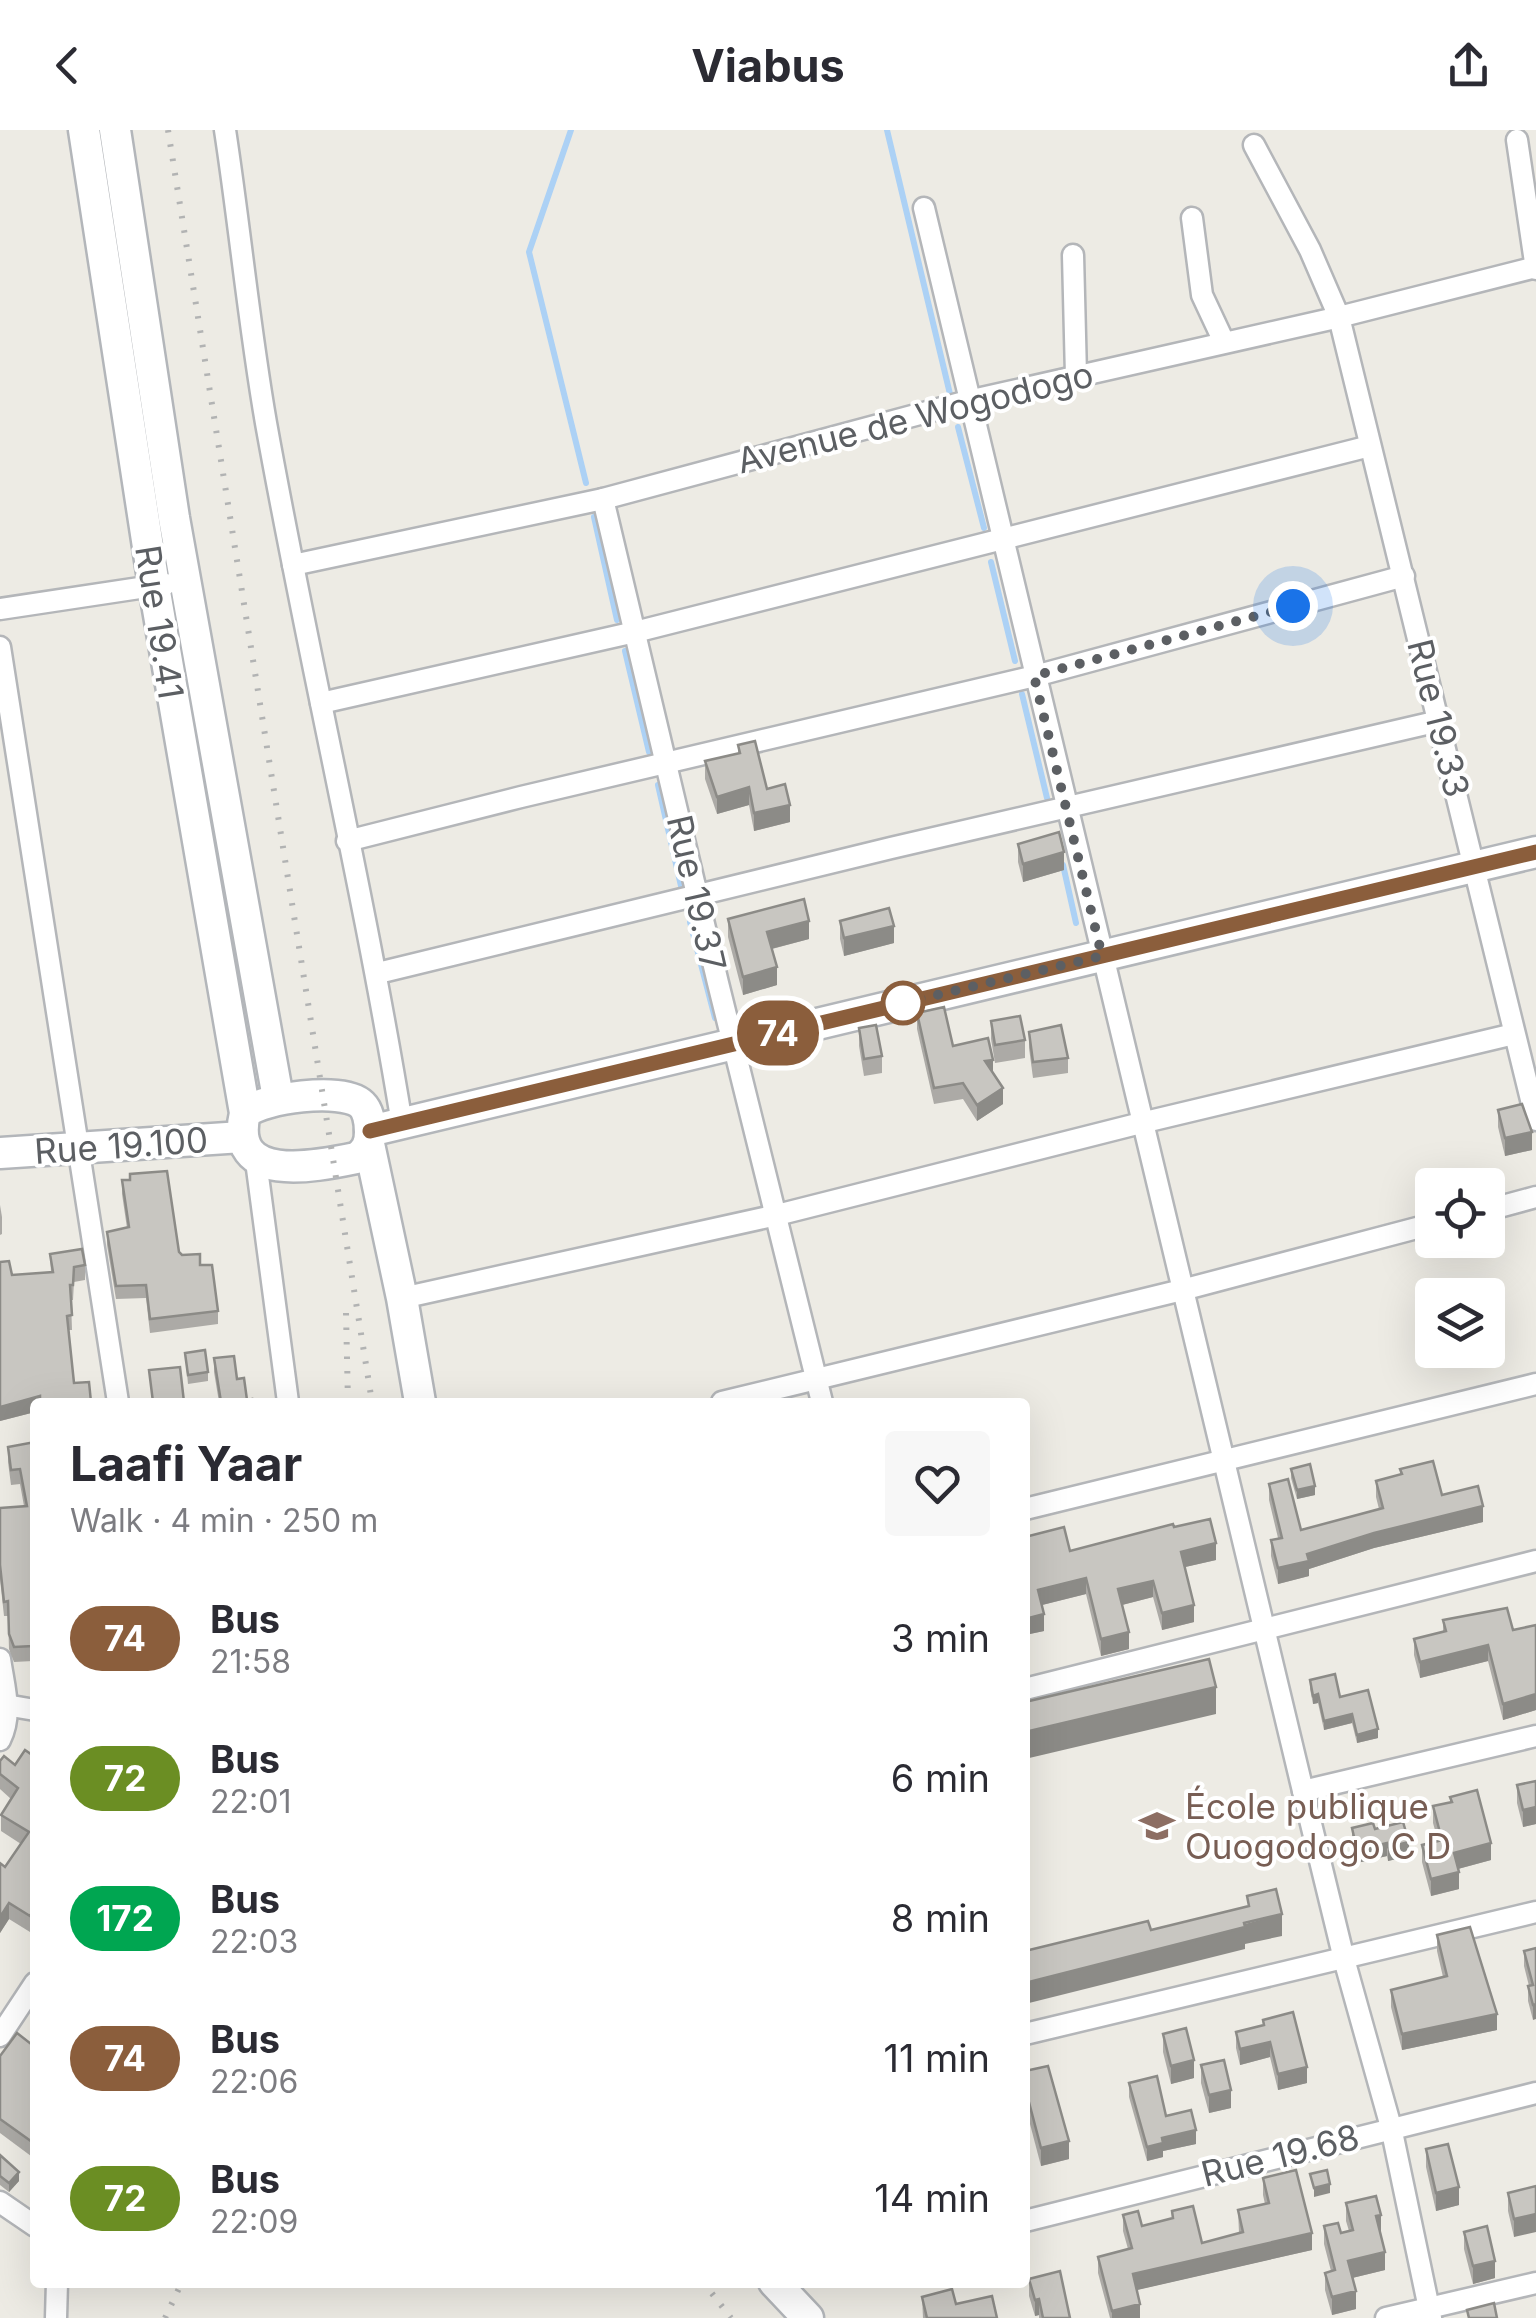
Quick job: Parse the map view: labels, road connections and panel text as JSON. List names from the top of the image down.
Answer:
{
  "streets": {
    "main road": ["Rue 19.41", "Rue 19.100"],
    "street": [
      "Avenue de Wogodogo",
      "Rue 19.33",
      "Rue 19.37",
      "Rue 19.68"
    ]
  },
  "crossings": [
    ["Avenue de Wogodogo", "Rue 19.33"],
    ["Avenue de Wogodogo", "Rue 19.37"],
    ["Rue 19.41", "Rue 19.100"]
  ],
  "places": {
    "school or university": ["École publique Ouogodogo C D"]
  },
  "lines": ["bus line 74"],
  "page": {
    "header": "Viabus",
    "on_map": "74",
    "heading": ["Laafi Yaar", "Walk · 4 min · 250 m"],
    "list": [
      {
        "mark": "74",
        "name": "Bus",
        "note": "21:58",
        "value": "3 min"
      },
      {
        "mark": "72",
        "name": "Bus",
        "note": "22:01",
        "value": "6 min"
      },
      {
        "mark": "172",
        "name": "Bus",
        "note": "22:03",
        "value": "8 min"
      },
      {
        "mark": "74",
        "name": "Bus",
        "note": "22:06",
        "value": "11 min"
      },
      {
        "mark": "72",
        "name": "Bus",
        "note": "22:09",
        "value": "14 min"
      }
    ]
  }
}
